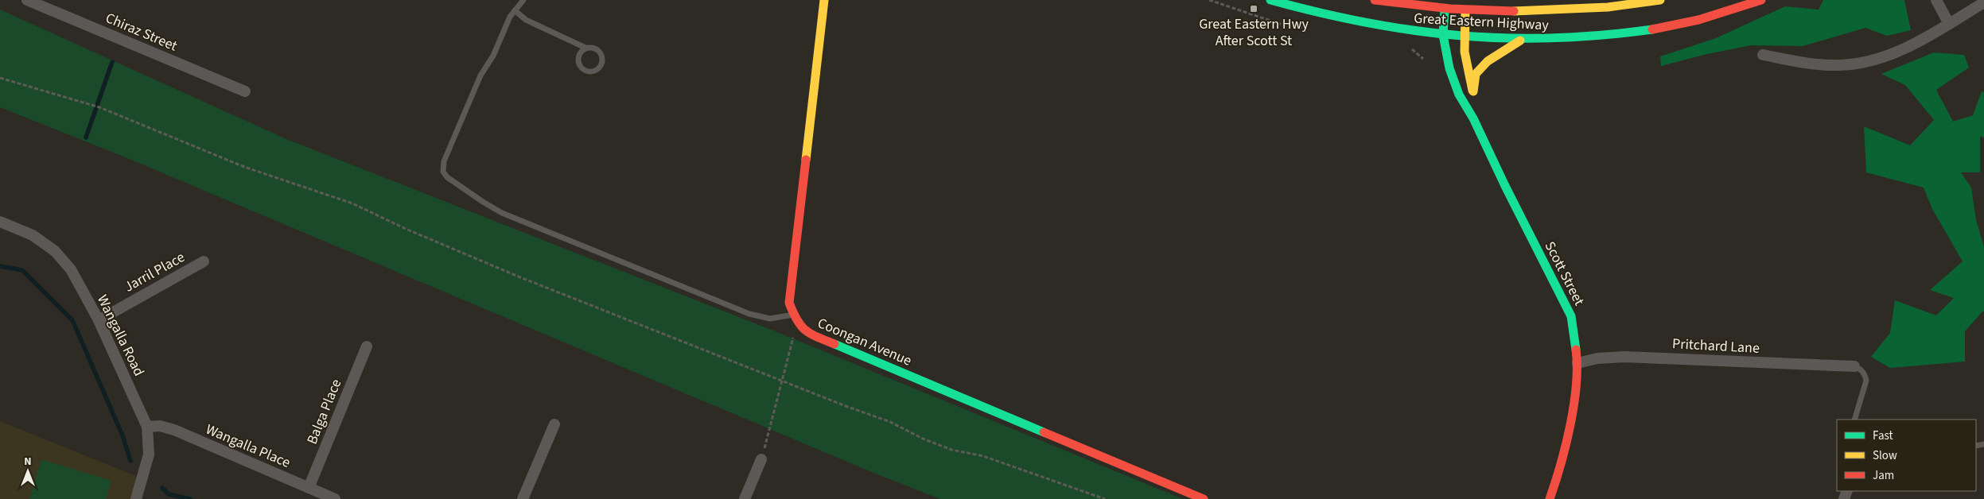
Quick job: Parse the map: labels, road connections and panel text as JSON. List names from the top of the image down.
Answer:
{
  "streets": {
    "main road": ["Great Eastern Highway", "Scott Street", "Coongan Avenue"],
    "street": [
      "Chiraz Street",
      "Jarril Place",
      "Wangalla Road",
      "Pritchard Lane",
      "Balga Place",
      "Wangalla Place"
    ]
  },
  "crossings": [
    ["Great Eastern Highway", "Scott Street"],
    ["Jarril Place", "Wangalla Road"],
    ["Scott Street", "Pritchard Lane"],
    ["Wangalla Road", "Wangalla Place"],
    ["Balga Place", "Wangalla Place"]
  ],
  "places": {
    "transit": ["Great Eastern Hwy After Scott St"]
  },
  "legend": ["Fast", "Slow", "Jam"],
  "north": "top"
}
